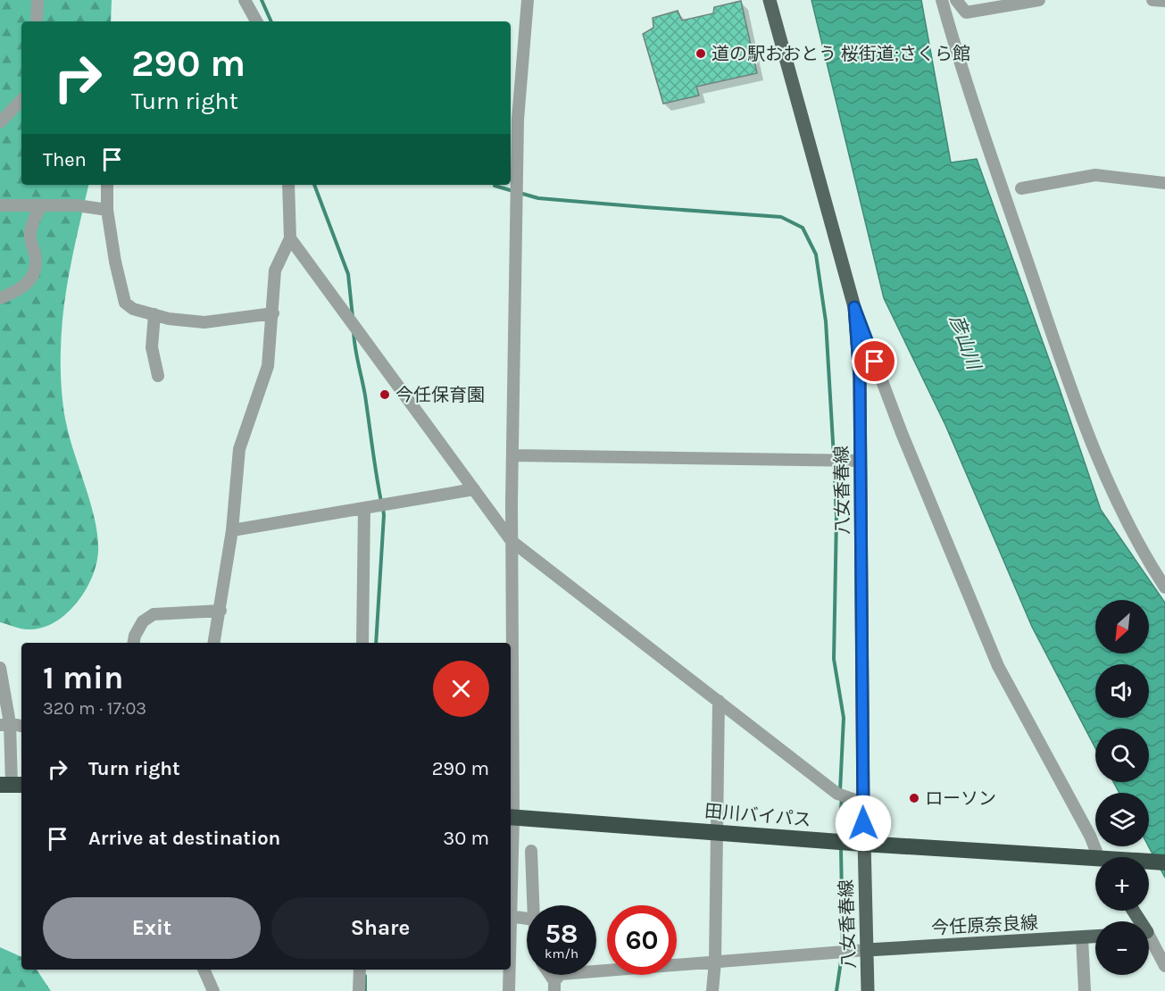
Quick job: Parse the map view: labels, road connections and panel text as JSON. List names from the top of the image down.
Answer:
{
  "streets": {
    "highway": ["田川バイパス"],
    "main road": ["八女香春線", "今任原奈良線"]
  },
  "crossings": [
    ["八女香春線", "田川バイパス"],
    ["八女香春線", "今任原奈良線"]
  ],
  "water": ["彦山川"],
  "places": ["道の駅おおとう 桜街道;さくら館", "今任保育園", "ローソン"],
  "north": "bottom left",
  "page": {
    "turn": ["290 m", "Turn right"],
    "then": "Then",
    "map_buttons": ["+", "−"],
    "heading": ["1 min", "320 m · 17:03"],
    "list": [
      {
        "name": "Turn right",
        "value": "290 m"
      },
      {
        "name": "Arrive at destination",
        "value": "30 m"
      }
    ],
    "buttons": ["Exit", "Share"],
    "speed": "58 km/h",
    "limit": "60"
  }
}
